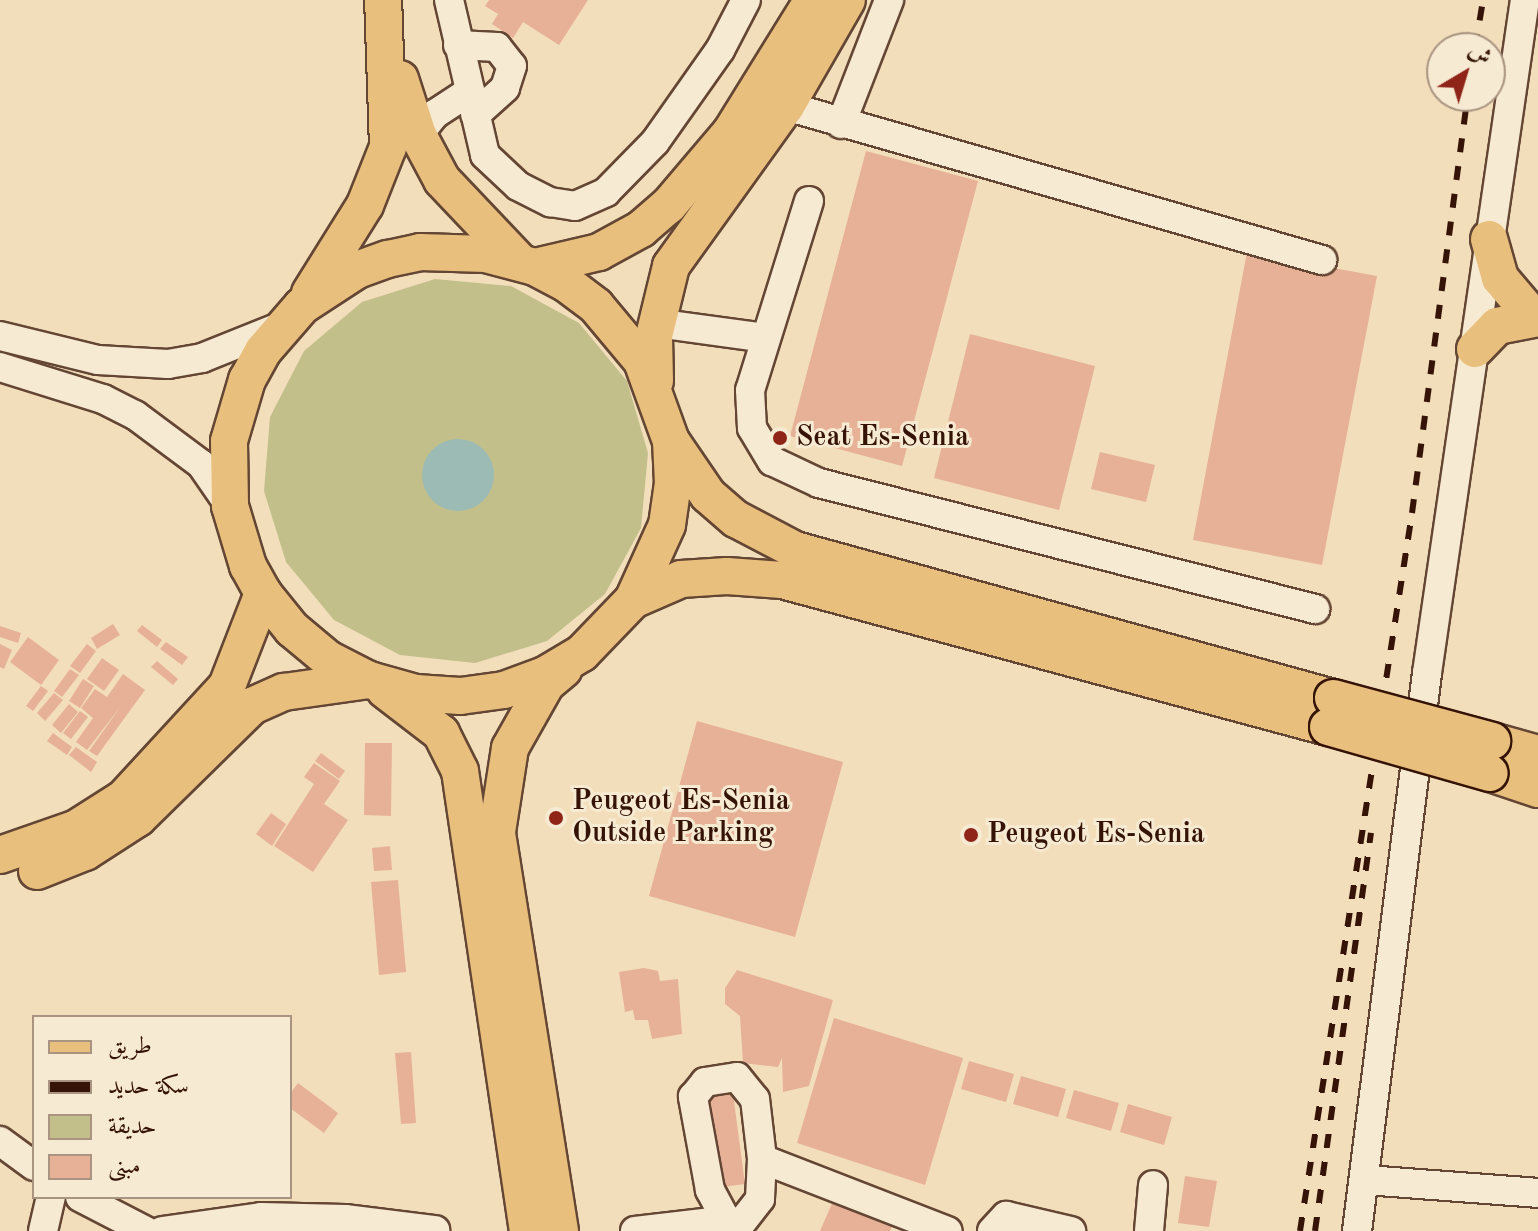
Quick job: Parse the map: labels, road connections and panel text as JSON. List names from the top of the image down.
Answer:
{
  "places": ["Seat Es-Senia", "Peugeot Es-Senia Outside Parking", "Peugeot Es-Senia"],
  "legend": [
    "طريق",
    "سكة حديد",
    "حديقة",
    "مبنى"
  ],
  "north": "top right"
}
